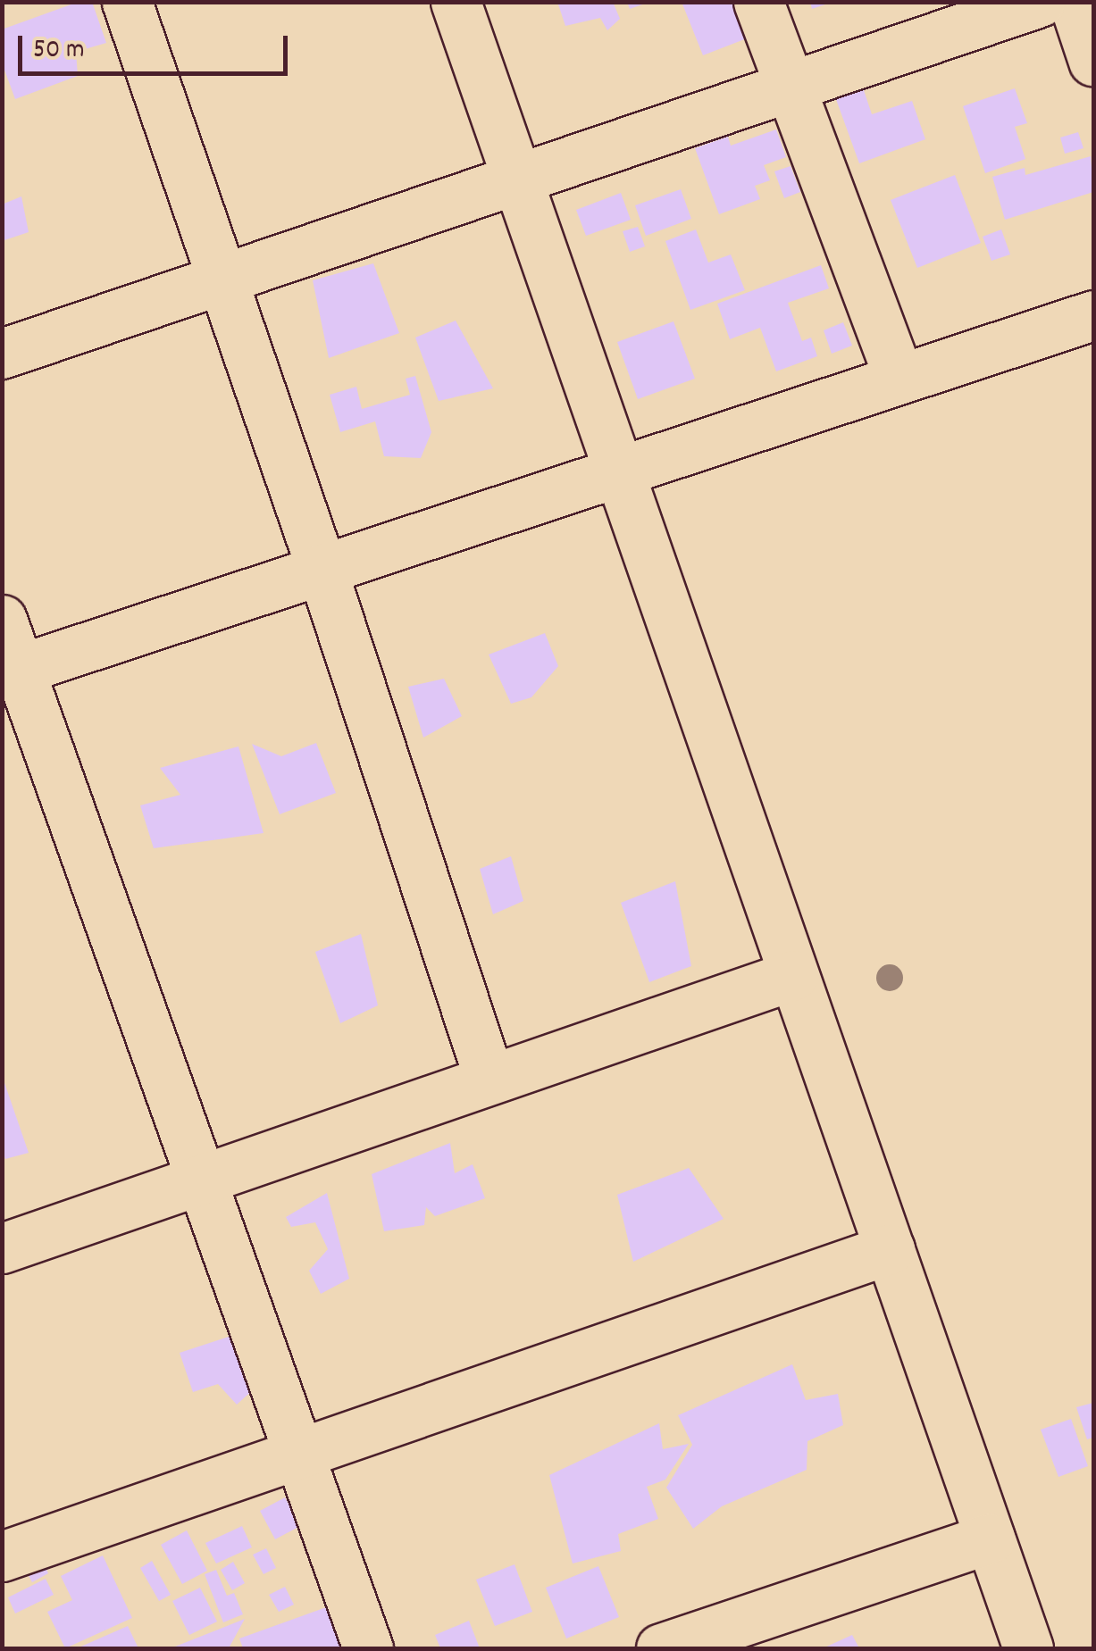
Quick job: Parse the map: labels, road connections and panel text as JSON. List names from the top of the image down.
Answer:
{
  "scale_bar": "50 m"
}
